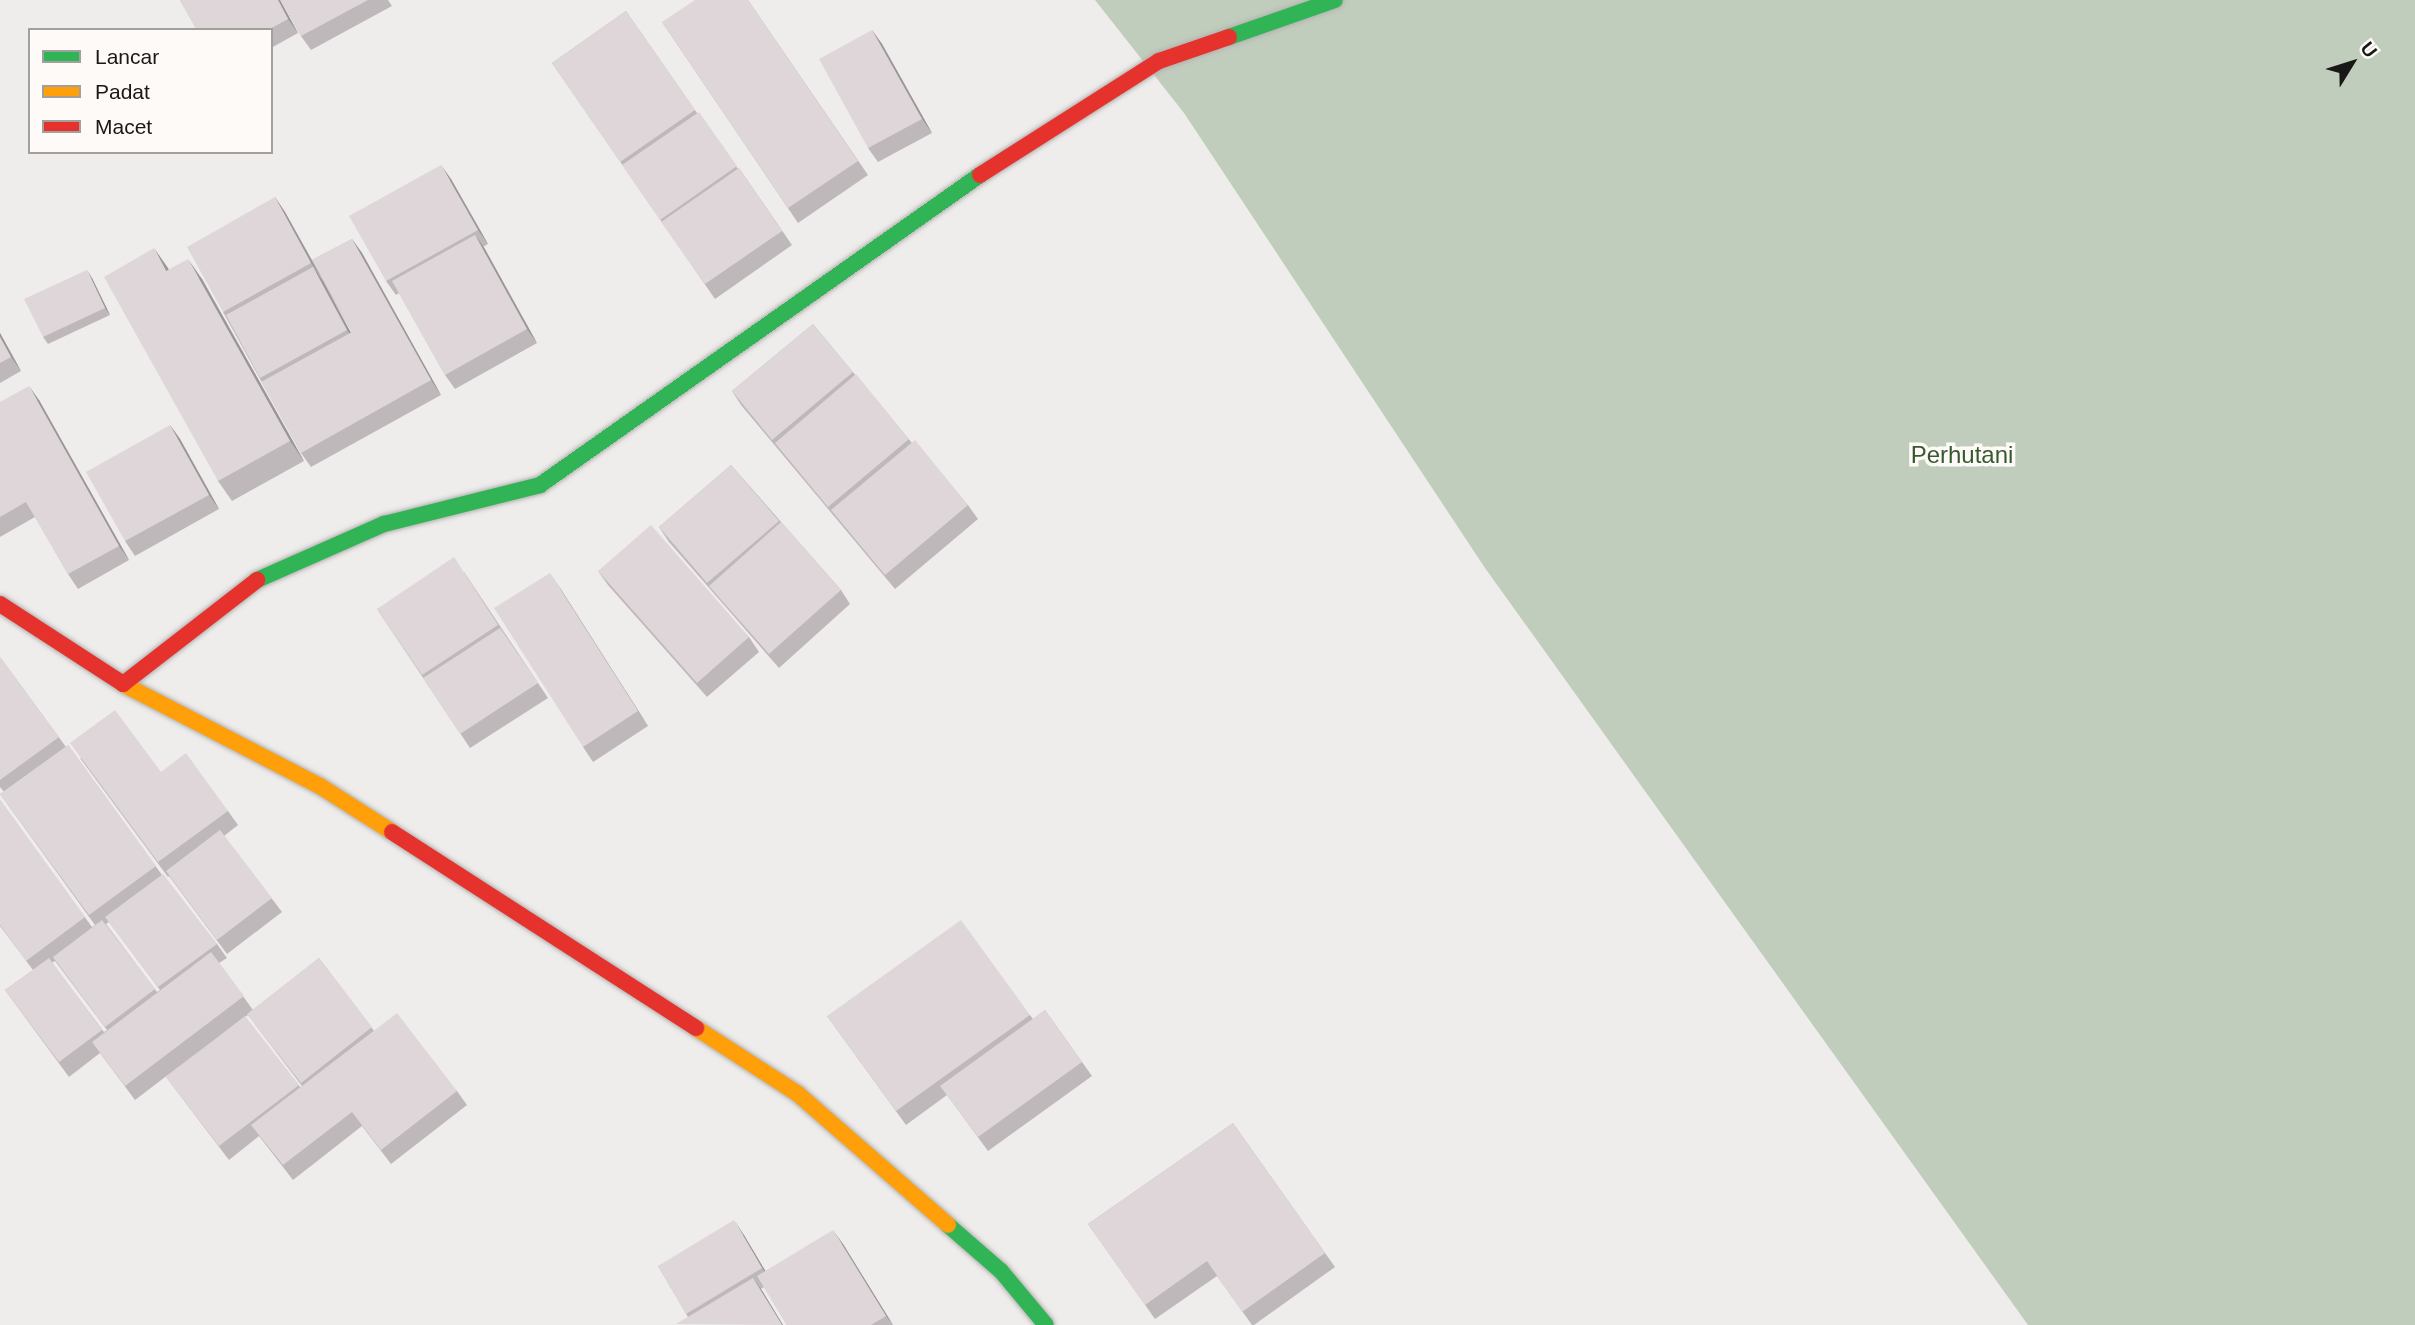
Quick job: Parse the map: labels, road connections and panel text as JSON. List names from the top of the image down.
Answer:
{
  "parks": ["Perhutani"],
  "legend": ["Lancar", "Padat", "Macet"],
  "north": "top right"
}
